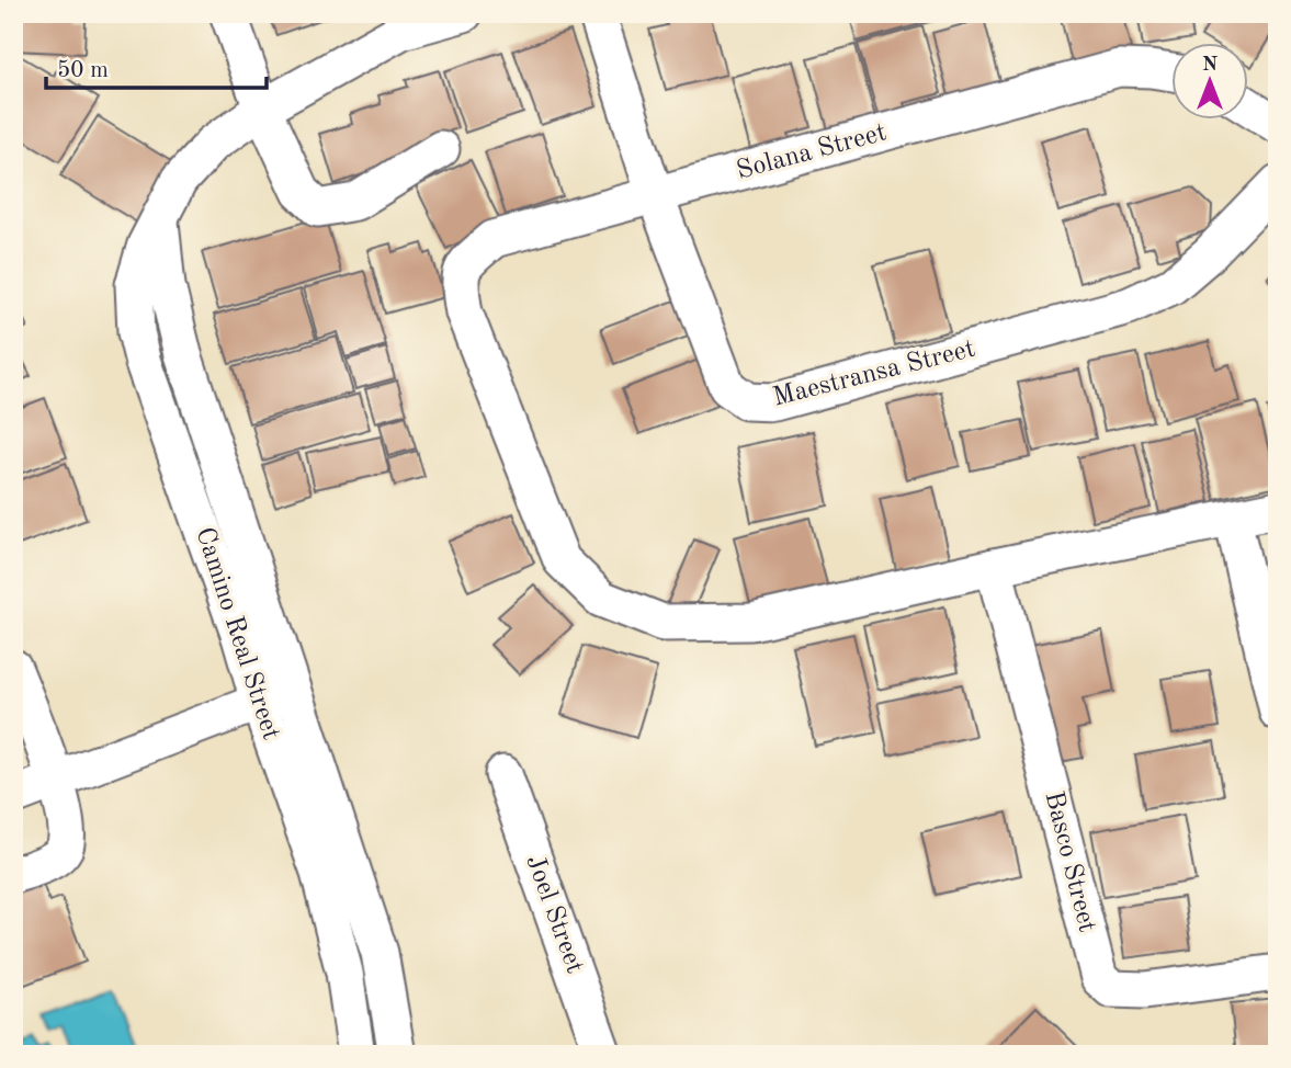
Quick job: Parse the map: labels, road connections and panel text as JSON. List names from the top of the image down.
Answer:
{
  "streets": {
    "street": [
      "Solana Street",
      "Maestransa Street",
      "Camino Real Street",
      "Basco Street",
      "Joel Street"
    ]
  },
  "crossings": [
    ["Solana Street", "Maestransa Street"],
    ["Solana Street", "Basco Street"]
  ],
  "scale_bar": "50 m",
  "north": "top"
}
